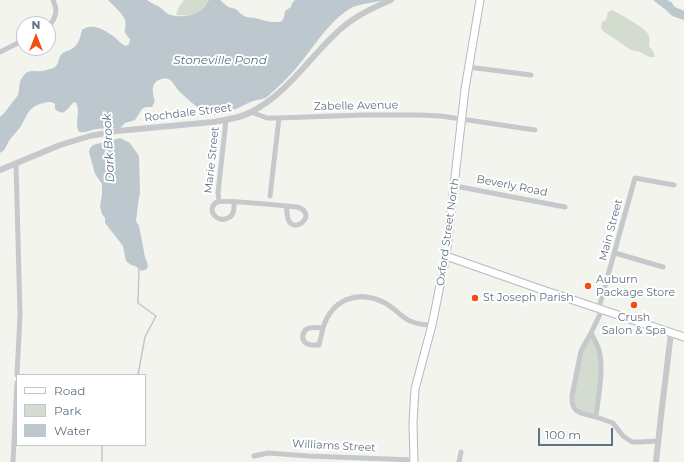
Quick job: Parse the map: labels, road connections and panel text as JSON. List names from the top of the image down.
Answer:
{
  "streets": {
    "main road": ["Oxford Street North"],
    "street": [
      "Zabelle Avenue",
      "Rochdale Street",
      "Marie Street",
      "Beverly Road",
      "Main Street",
      "Williams Street"
    ]
  },
  "crossings": [
    ["Zabelle Avenue", "Rochdale Street"],
    ["Zabelle Avenue", "Oxford Street North"],
    ["Rochdale Street", "Marie Street"],
    ["Beverly Road", "Oxford Street North"],
    ["Oxford Street North", "Williams Street"]
  ],
  "water": ["Stoneville Pond", "Dark Brook"],
  "places": ["Auburn Package Store", "St Joseph Parish", "Crush Salon & Spa"],
  "legend": ["Road", "Park", "Water"],
  "scale_bar": "100 m",
  "north": "top"
}
